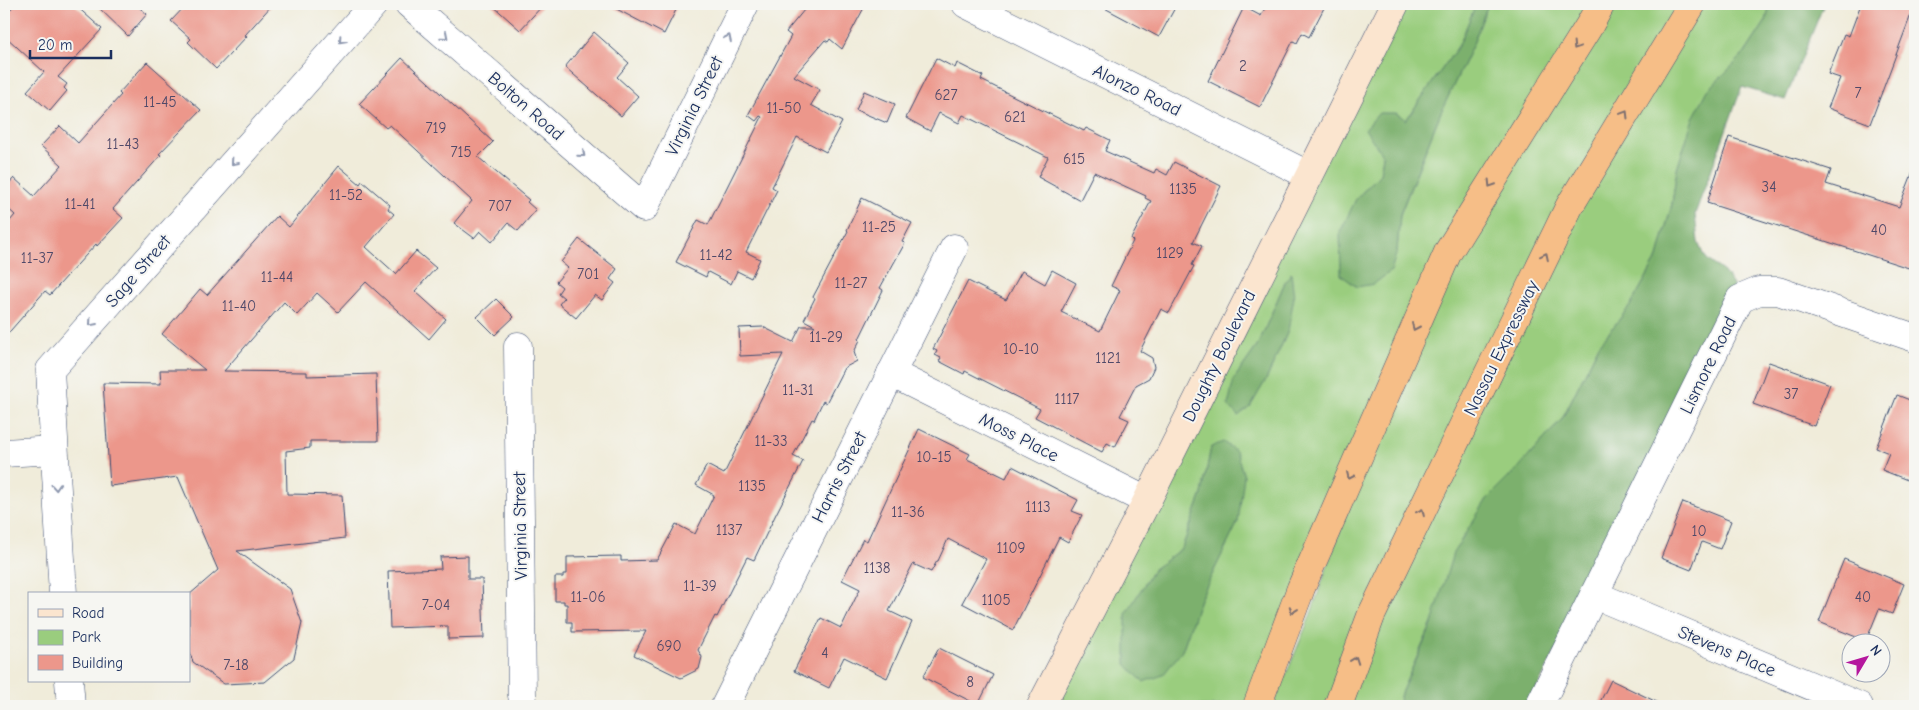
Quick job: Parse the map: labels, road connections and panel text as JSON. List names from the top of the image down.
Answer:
{
  "streets": {
    "highway": ["Nassau Expressway"],
    "main road": ["Doughty Boulevard"],
    "street": [
      "Alonzo Road",
      "Bolton Road",
      "Virginia Street",
      "Sage Street",
      "Lismore Road",
      "Moss Place",
      "Harris Street",
      "Stevens Place"
    ]
  },
  "crossings": [
    ["Alonzo Road", "Doughty Boulevard"],
    ["Bolton Road", "Virginia Street"],
    ["Doughty Boulevard", "Moss Place"],
    ["Lismore Road", "Stevens Place"],
    ["Moss Place", "Harris Street"]
  ],
  "one_way": ["Bolton Road", "Virginia Street", "Sage Street"],
  "house_numbers": [
    "2",
    "7",
    "627",
    "11-45",
    "11-50",
    "621",
    "719",
    "11-43",
    "715",
    "615",
    "34",
    "1135",
    "11-52",
    "11-41",
    "707",
    "11-25",
    "40",
    "1129",
    "11-42",
    "11-37",
    "701",
    "11-44",
    "11-27",
    "11-40",
    "11-29",
    "10-10",
    "1121",
    "11-31",
    "37",
    "1117",
    "11-33",
    "10-15",
    "1135",
    "1113",
    "11-36",
    "1137",
    "10",
    "1109",
    "1138",
    "11-39",
    "11-06",
    "40",
    "1105",
    "7-04",
    "690",
    "4",
    "7-18",
    "8"
  ],
  "legend": ["Road", "Park", "Building"],
  "scale_bar": "20 m",
  "north": "top right"
}
